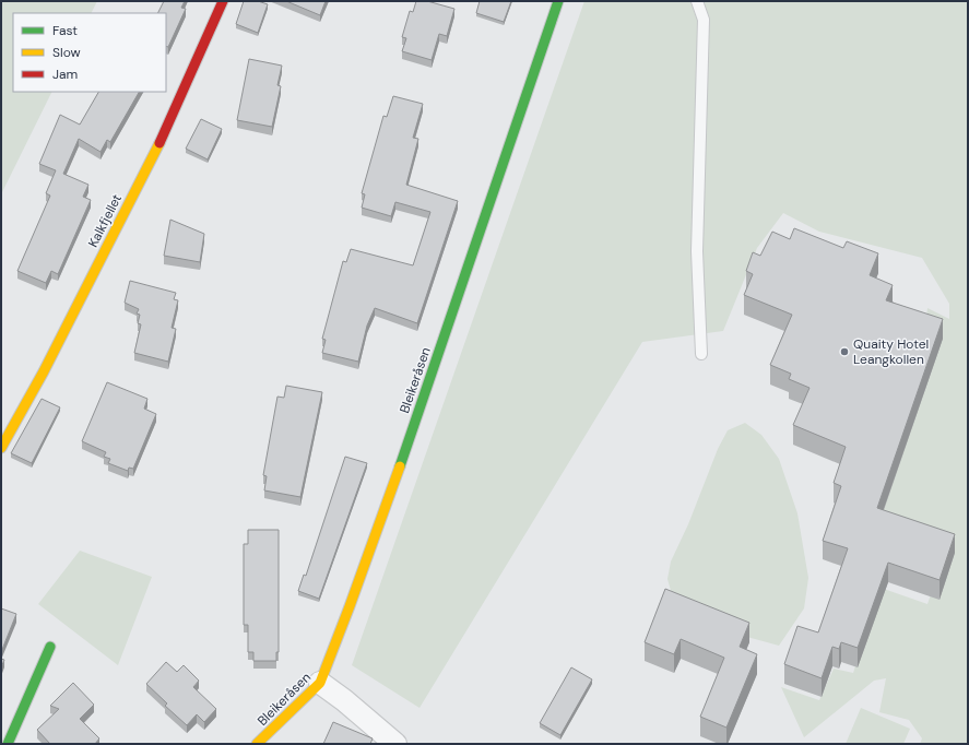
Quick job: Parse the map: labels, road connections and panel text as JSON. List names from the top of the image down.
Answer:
{
  "streets": {
    "street": ["Kalkfjellet", "Bleikeråsen"]
  },
  "places": ["Quaity Hotel Leangkollen"],
  "legend": ["Fast", "Slow", "Jam"]
}
